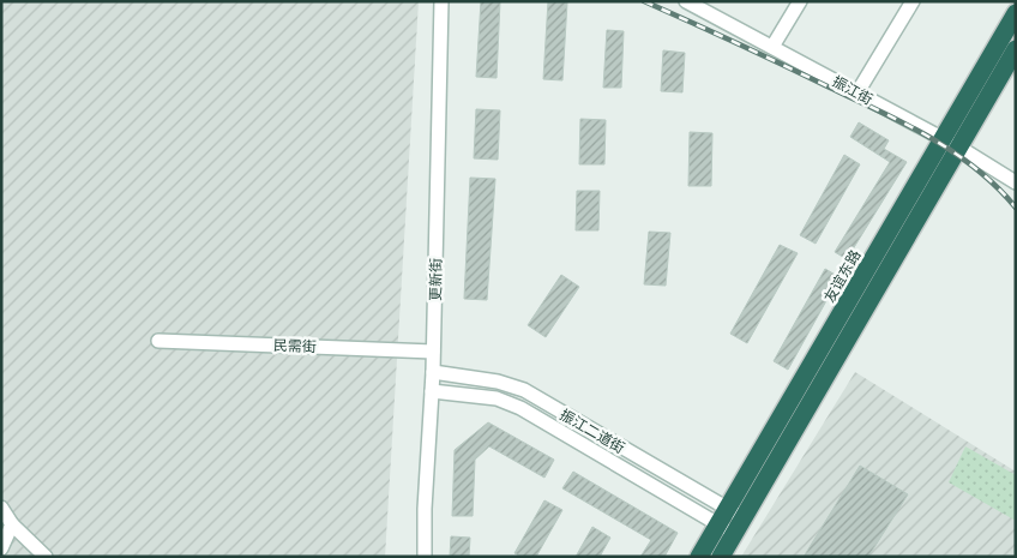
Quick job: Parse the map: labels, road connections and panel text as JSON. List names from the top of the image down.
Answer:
{
  "streets": {
    "highway": ["友谊东路"],
    "street": [
      "振江街",
      "更新街",
      "民需街",
      "振江二道街"
    ]
  },
  "crossings": [
    ["振江街", "友谊东路"],
    ["友谊东路", "振江二道街"],
    ["更新街", "民需街"],
    ["更新街", "振江二道街"]
  ]
}
